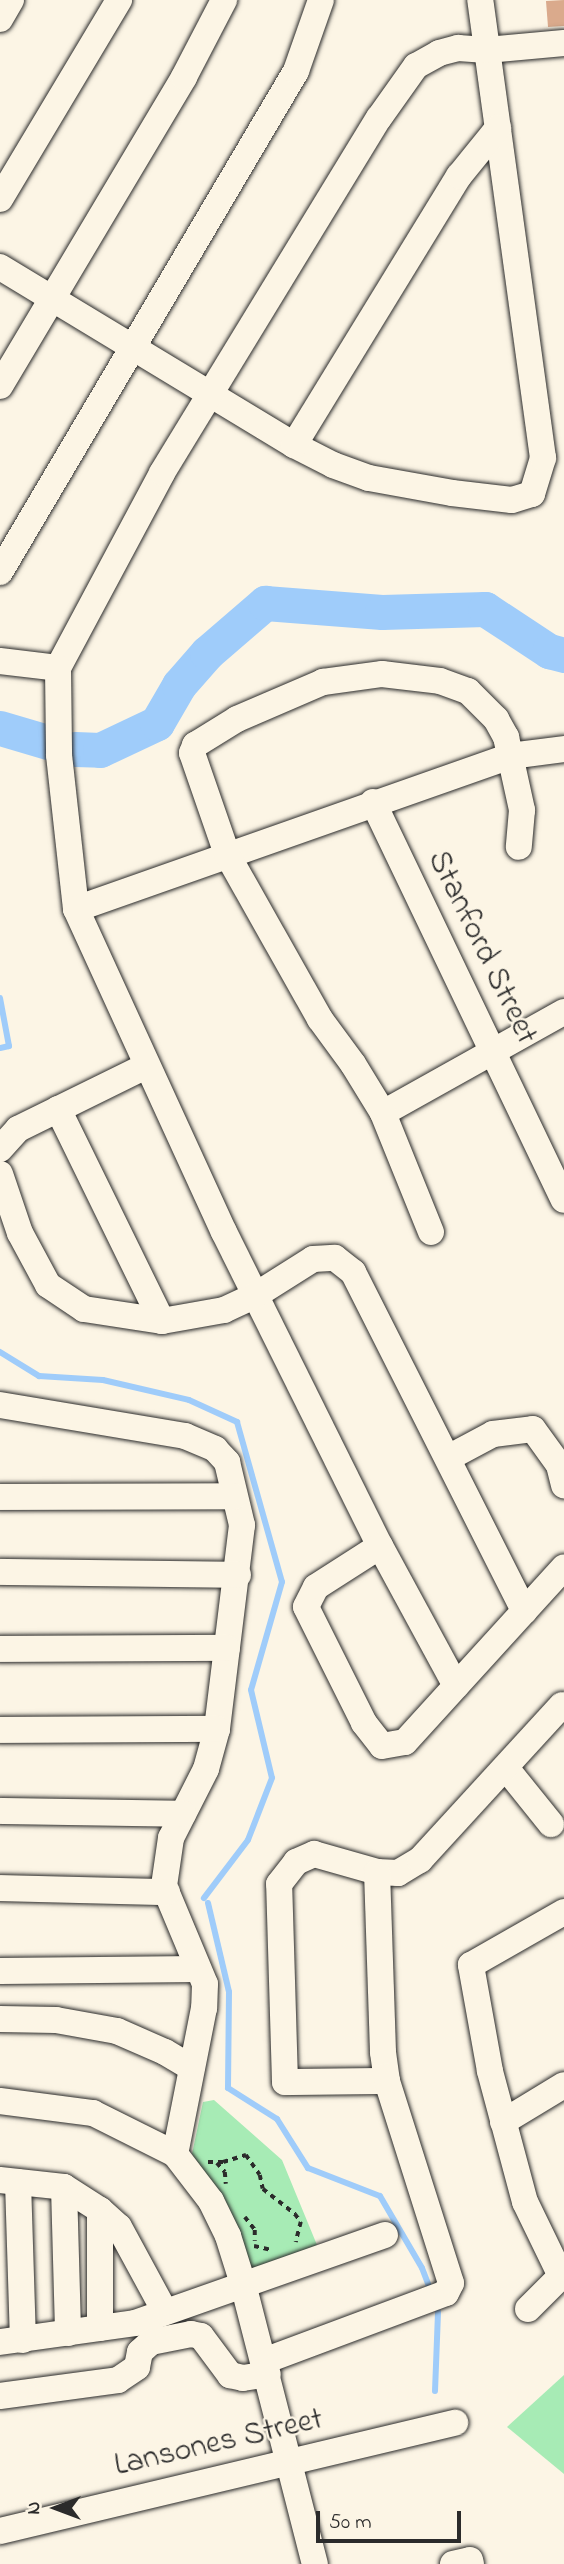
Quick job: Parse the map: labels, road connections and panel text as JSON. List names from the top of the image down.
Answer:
{
  "streets": {
    "street": ["Stanford Street", "Lansones Street"]
  },
  "scale_bar": "50 m",
  "north": "left"
}
